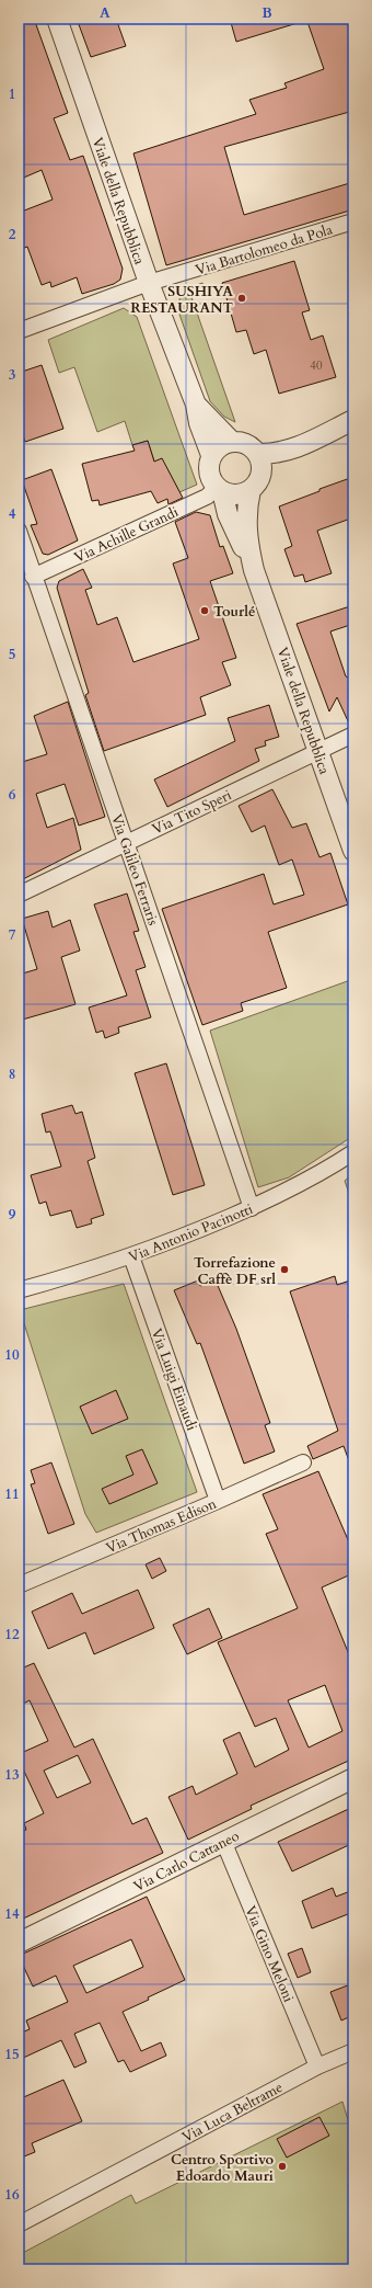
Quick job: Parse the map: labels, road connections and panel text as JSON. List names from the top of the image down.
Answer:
{
  "streets": {
    "street": [
      "Viale della Repubblica",
      "Via Bartolomeo da Pola",
      "Via Achille Grandi",
      "Via Tito Speri",
      "Via Galileo Ferraris",
      "Via Antonio Pacinotti",
      "Via Luigi Einaudi",
      "Via Thomas Edison",
      "Via Carlo Cattaneo",
      "Via Gino Meloni",
      "Via Luca Beltrame"
    ]
  },
  "crossings": [
    ["Viale della Repubblica", "Via Bartolomeo da Pola"],
    ["Viale della Repubblica", "Via Achille Grandi"],
    ["Viale della Repubblica", "Via Tito Speri"],
    ["Via Achille Grandi", "Via Galileo Ferraris"],
    ["Via Tito Speri", "Via Galileo Ferraris"],
    ["Via Galileo Ferraris", "Via Antonio Pacinotti"],
    ["Via Antonio Pacinotti", "Via Luigi Einaudi"],
    ["Via Luigi Einaudi", "Via Thomas Edison"],
    ["Via Carlo Cattaneo", "Via Gino Meloni"],
    ["Via Gino Meloni", "Via Luca Beltrame"]
  ],
  "places": [
    "SUSHIYA RESTAURANT",
    "Tourlé",
    "Torrefazione Caffè DF srl",
    "Centro Sportivo Edoardo Mauri"
  ],
  "house_numbers": ["40"],
  "grid": {
    "columns": ["A", "B"],
    "rows": [
      "1",
      "2",
      "3",
      "4",
      "5",
      "6",
      "7",
      "8",
      "9",
      "10",
      "11",
      "12",
      "13",
      "14",
      "15",
      "16"
    ]
  }
}
